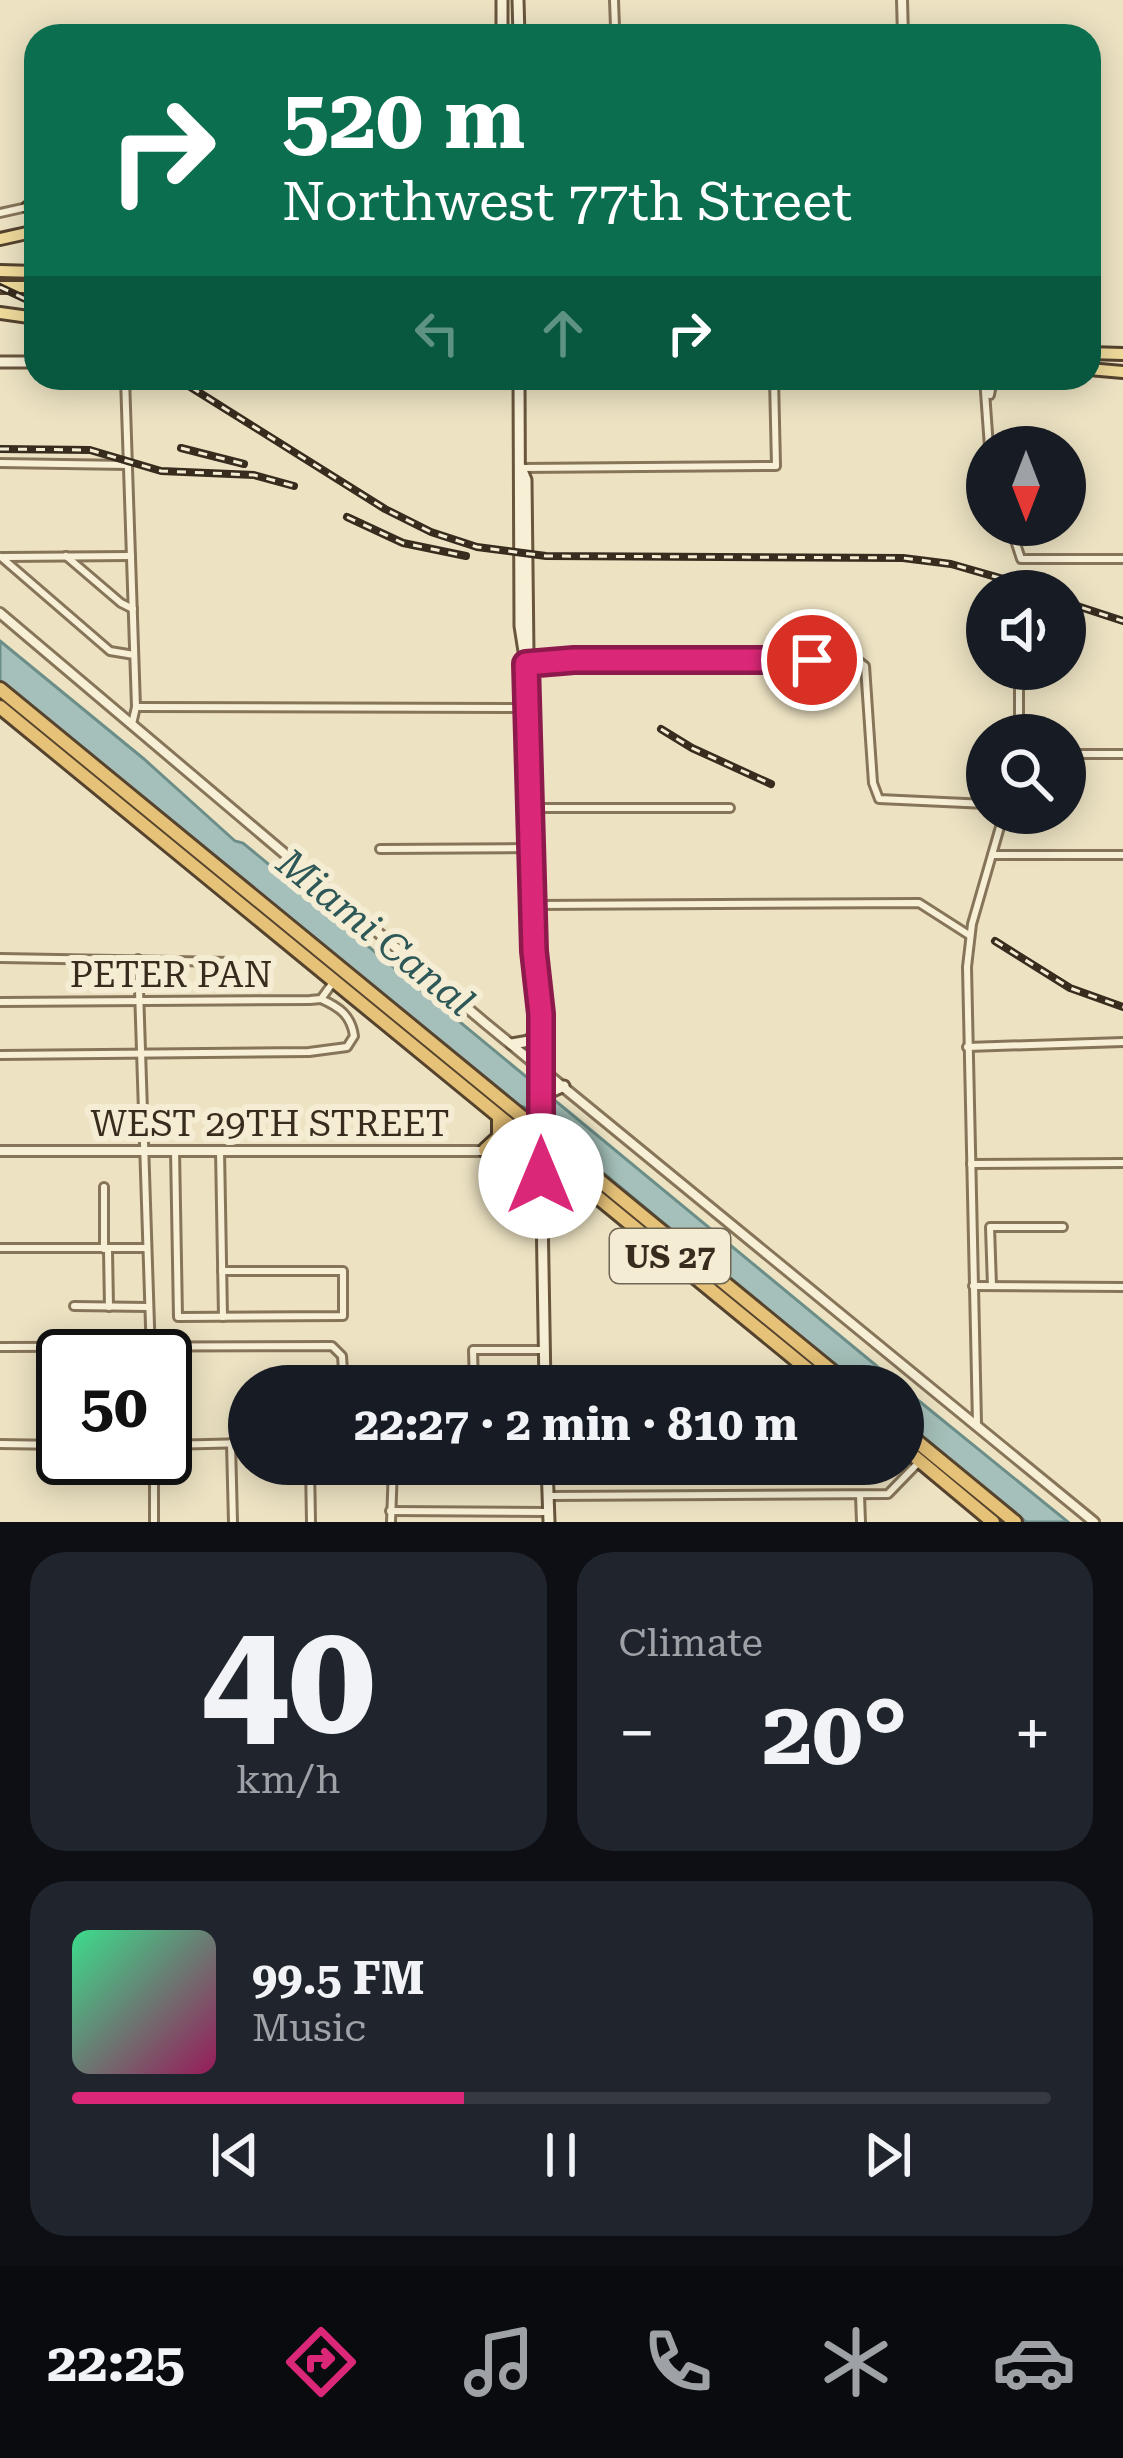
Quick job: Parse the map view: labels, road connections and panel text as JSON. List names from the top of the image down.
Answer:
{
  "streets": {
    "highway": ["US 27"],
    "street": ["PETER PAN", "WEST 29TH STREET"]
  },
  "crossings": [
    ["PETER PAN", "US 27"],
    ["WEST 29TH STREET", "US 27"]
  ],
  "water": ["Miami Canal"],
  "north": "bottom",
  "page": {
    "turn": ["520 m", "Northwest 77th Street"],
    "limit": "50",
    "trip": "22:27 · 2 min · 810 m",
    "tile": [
      ["40", "km/h"],
      "Climate"
    ],
    "heat": ["−", "20°", "+"],
    "song": ["99.5 FM", "Music"],
    "tabs": "22:25"
  }
}
